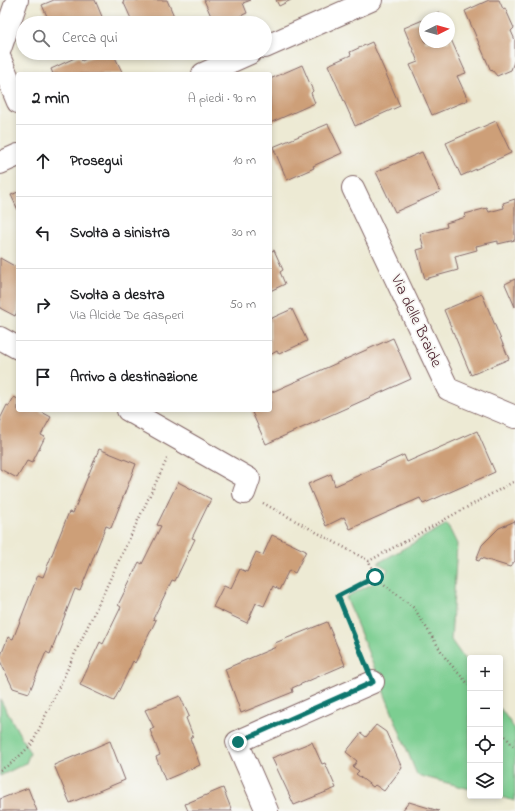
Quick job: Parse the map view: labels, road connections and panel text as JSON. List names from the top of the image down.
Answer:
{
  "streets": {
    "street": ["Via delle Braide"]
  },
  "north": "right",
  "page": {
    "search": "Cerca qui",
    "heading": ["2 min", "A piedi · 90 m"],
    "list": [
      ["Prosegui", "10 m"],
      ["Svolta a sinistra", "30 m"],
      ["Svolta a destra", "Via Alcide De Gasperi", "50 m"],
      "Arrivo a destinazione"
    ],
    "map_buttons": ["+", "−"]
  }
}
